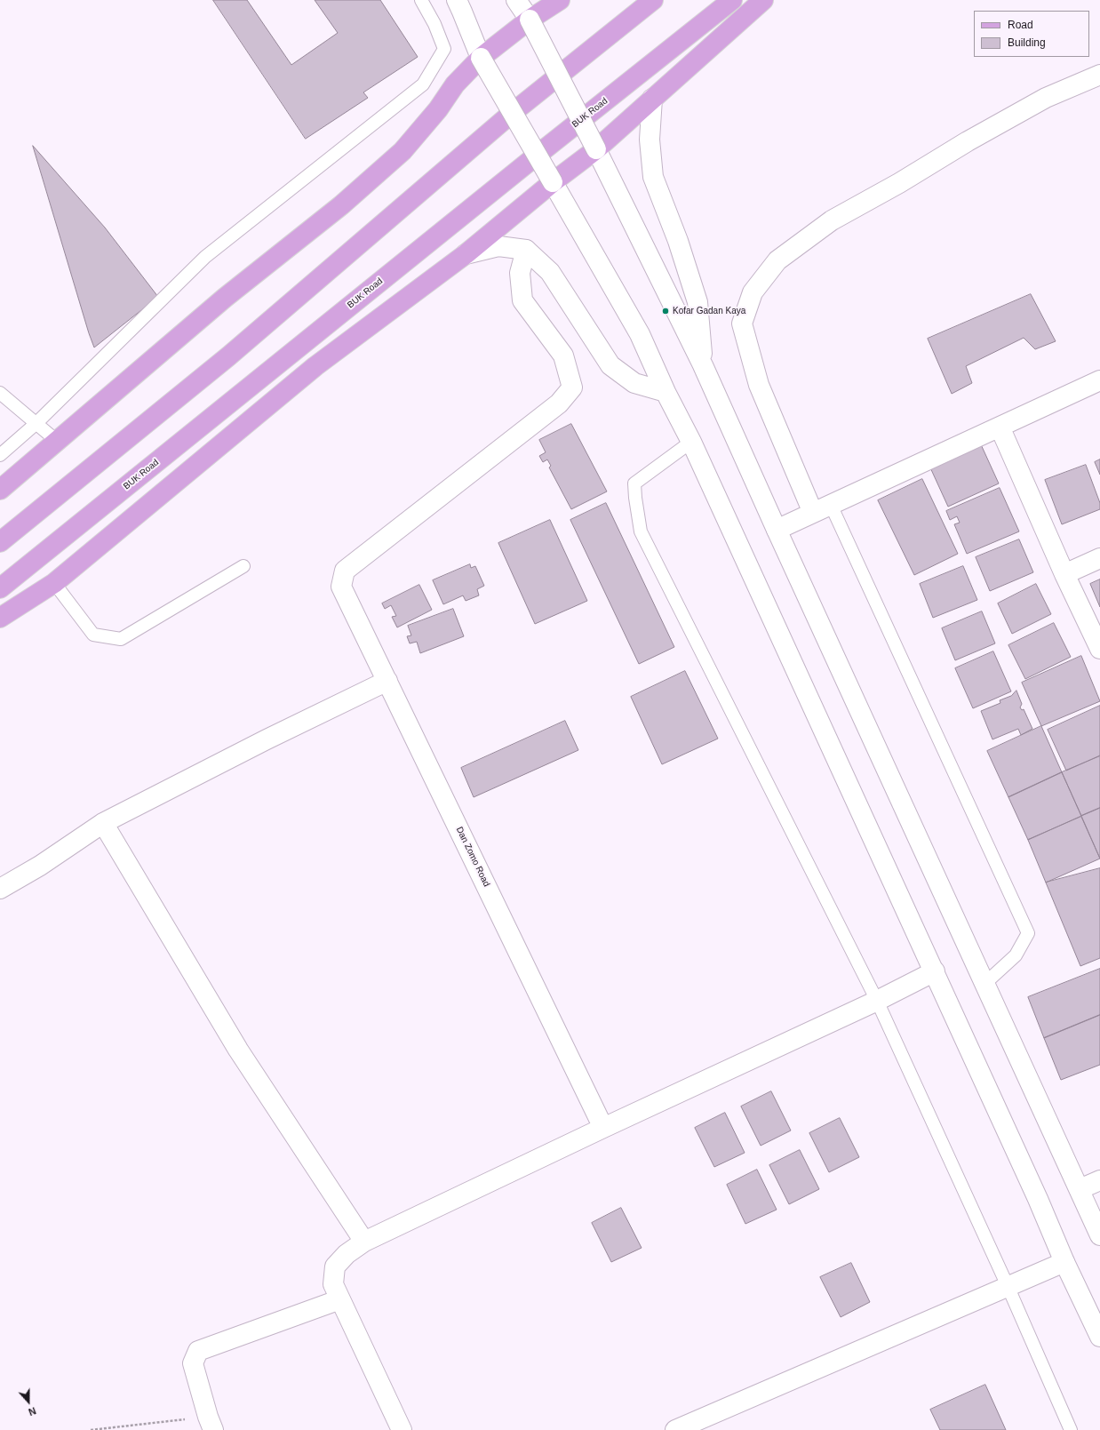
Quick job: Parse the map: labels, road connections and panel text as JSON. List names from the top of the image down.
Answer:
{
  "streets": {
    "main road": ["BUK Road"],
    "street": ["Dan Zomo Road"]
  },
  "places": ["Kofar Gadan Kaya"],
  "legend": ["Road", "Building"],
  "north": "bottom"
}
